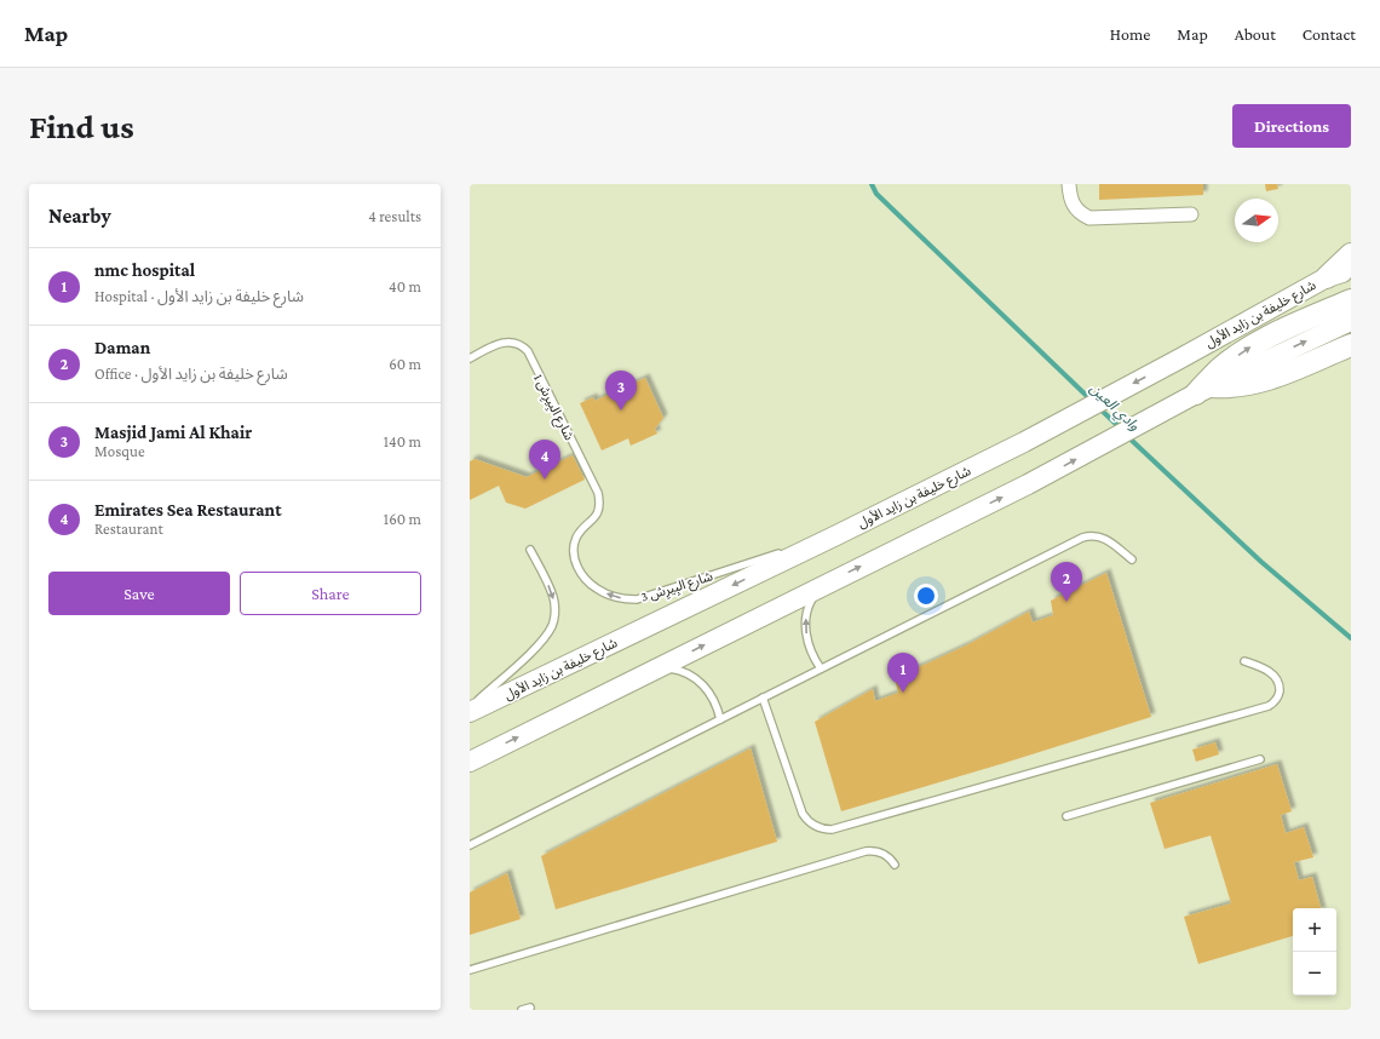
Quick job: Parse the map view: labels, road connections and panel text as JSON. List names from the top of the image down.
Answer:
{
  "streets": {
    "main road": ["شارع خليفة بن زايد الأول"],
    "lane": ["شارع البِيرِش 1", "شارع البِيرِش 3"]
  },
  "crossings": [
    ["شارع خليفة بن زايد الأول", "شارع البِيرِش 3"],
    ["شارع البِيرِش 1", "شارع البِيرِش 3"]
  ],
  "water": ["وادي العين"],
  "north": "right",
  "page": {
    "header": "Map",
    "nav": [
      "Home",
      "Map",
      "About",
      "Contact"
    ],
    "buttons": [
      "Directions",
      ["Save", "Share"]
    ],
    "title": "Find us",
    "heading": ["Nearby", "4 results"],
    "list": [
      {
        "mark": "1",
        "name": "nmc hospital",
        "note": "Hospital · شارع خليفة بن زايد الأول",
        "value": "40 m"
      },
      {
        "mark": "2",
        "name": "Daman",
        "note": "Office · شارع خليفة بن زايد الأول",
        "value": "60 m"
      },
      {
        "mark": "3",
        "name": "Masjid Jami Al Khair",
        "note": "Mosque",
        "value": "140 m"
      },
      {
        "mark": "4",
        "name": "Emirates Sea Restaurant",
        "note": "Restaurant",
        "value": "160 m"
      }
    ],
    "pins": [
      "3",
      "4",
      "2",
      "1"
    ],
    "map_buttons": ["+", "−"]
  }
}
